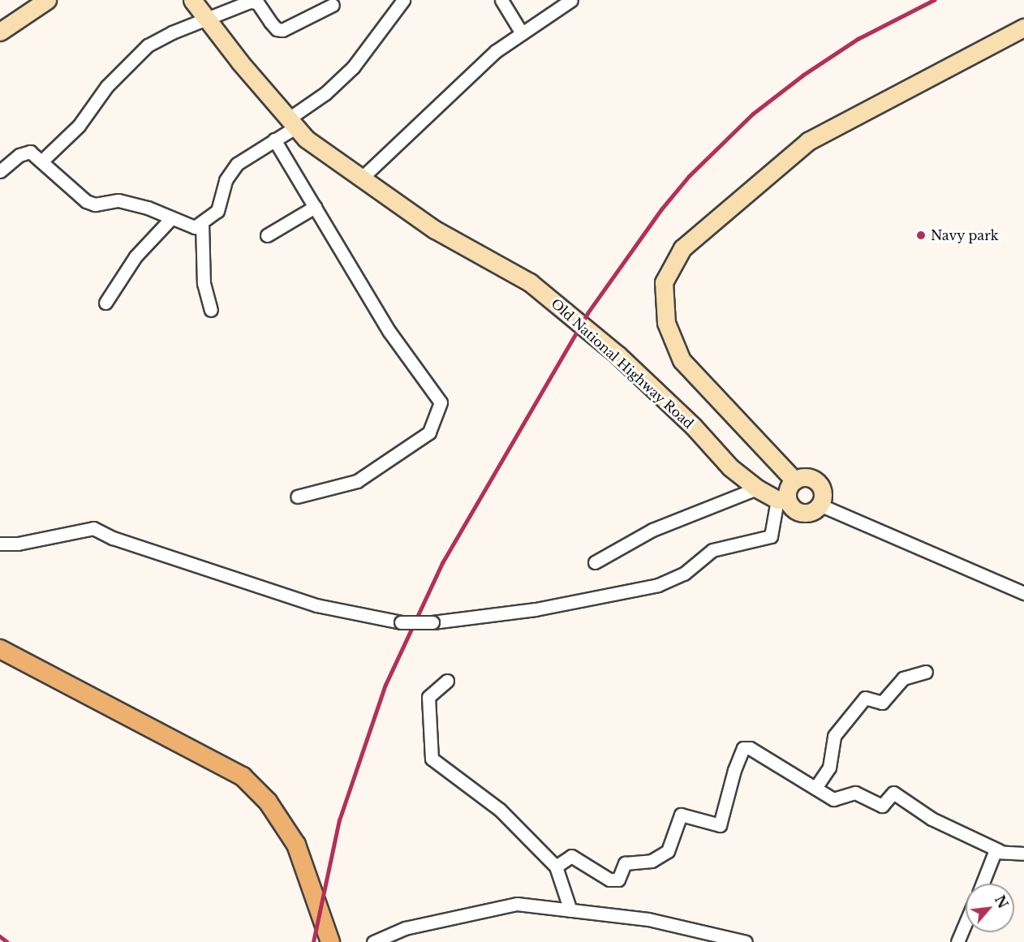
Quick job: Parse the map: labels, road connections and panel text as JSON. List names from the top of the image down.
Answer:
{
  "streets": {
    "main road": ["Old National Highway Road"]
  },
  "places": ["Navy park"],
  "north": "top right"
}
